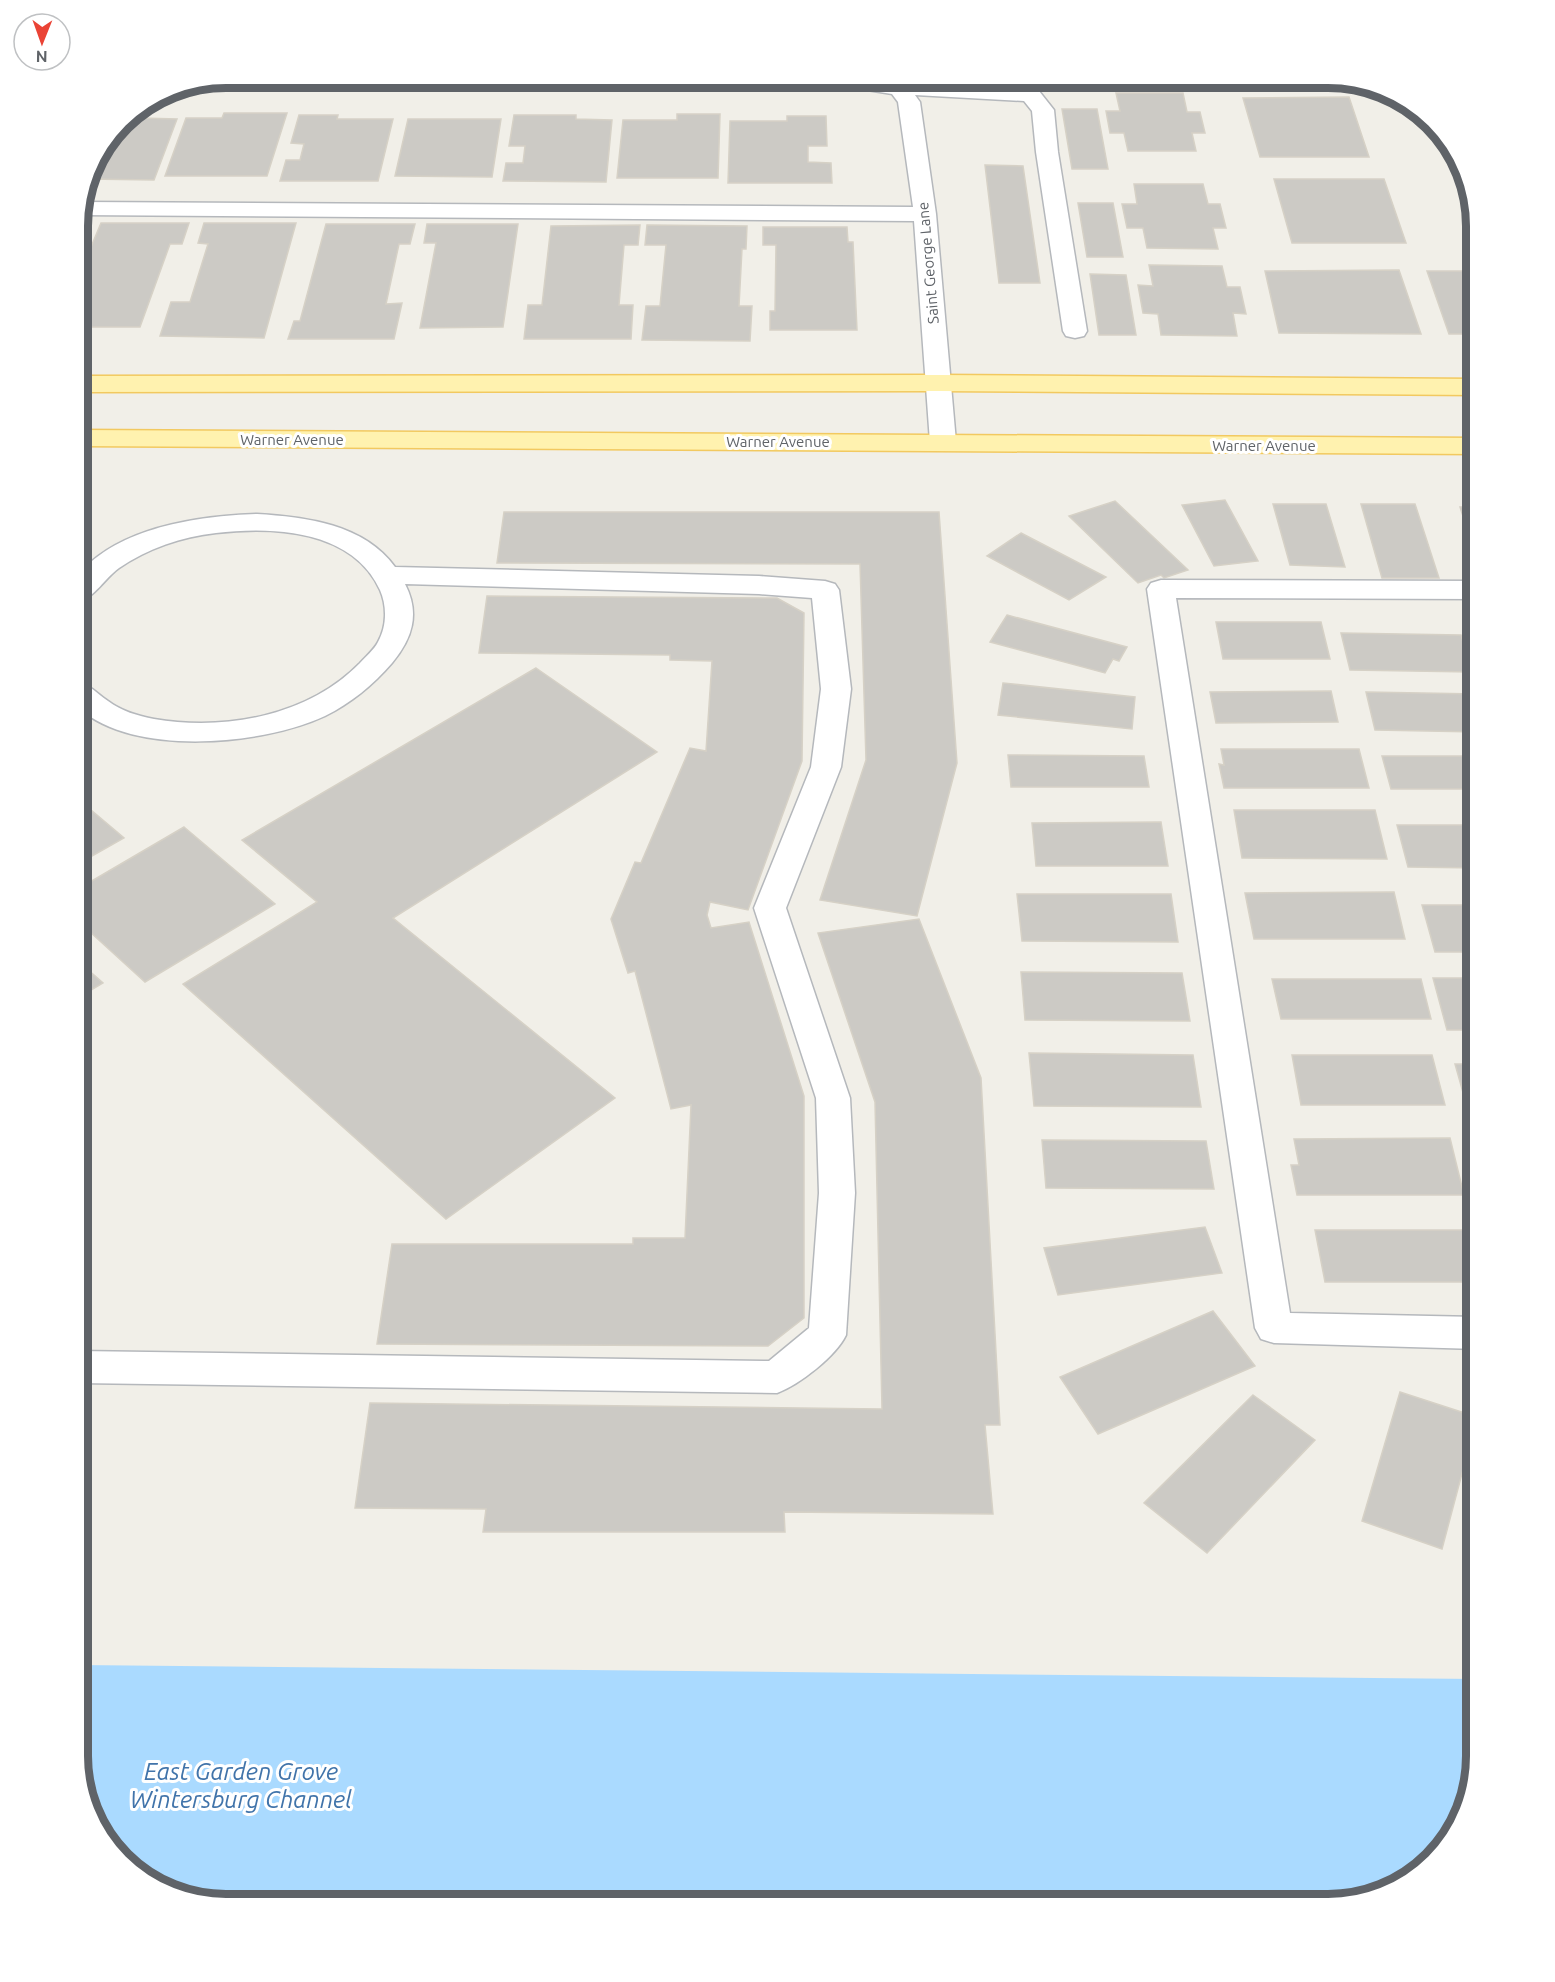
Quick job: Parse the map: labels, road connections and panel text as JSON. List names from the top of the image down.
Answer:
{
  "streets": {
    "main road": ["Warner Avenue"],
    "street": ["Saint George Lane"]
  },
  "crossings": [
    ["Saint George Lane", "Warner Avenue"]
  ],
  "water": ["East Garden Grove Wintersburg Channel"],
  "north": "bottom"
}
